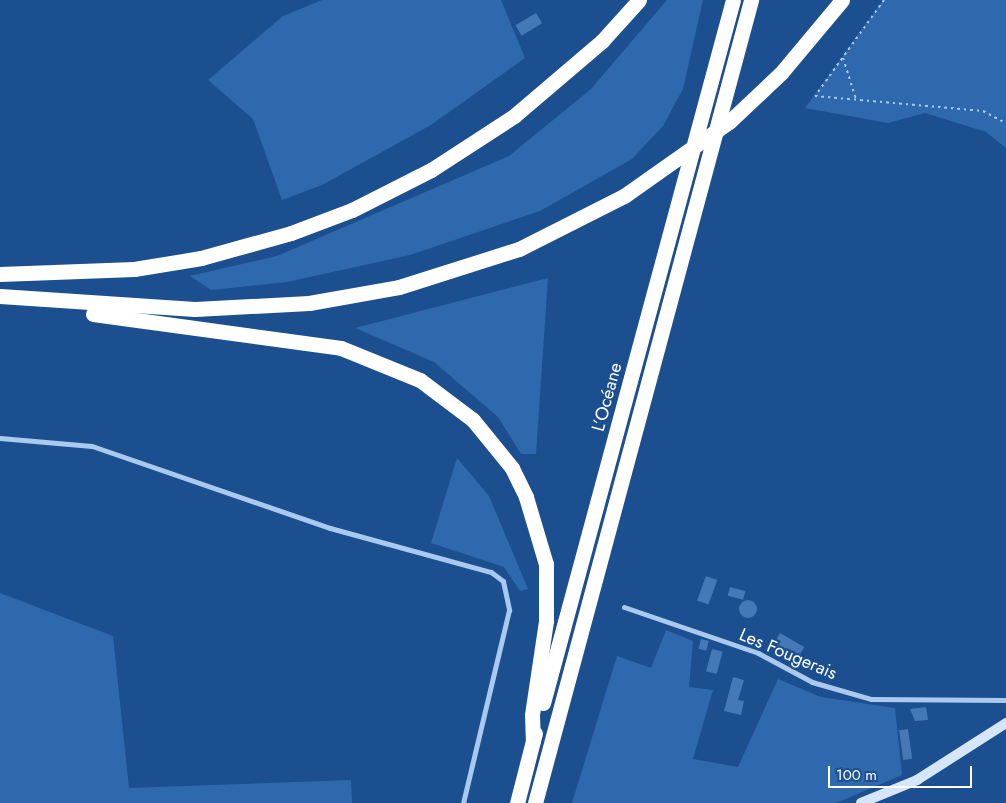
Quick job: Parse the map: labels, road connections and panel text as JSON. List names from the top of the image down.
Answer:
{
  "streets": {
    "highway": ["L’Océane"],
    "street": ["Les Fougerais"]
  },
  "scale_bar": "100 m"
}
